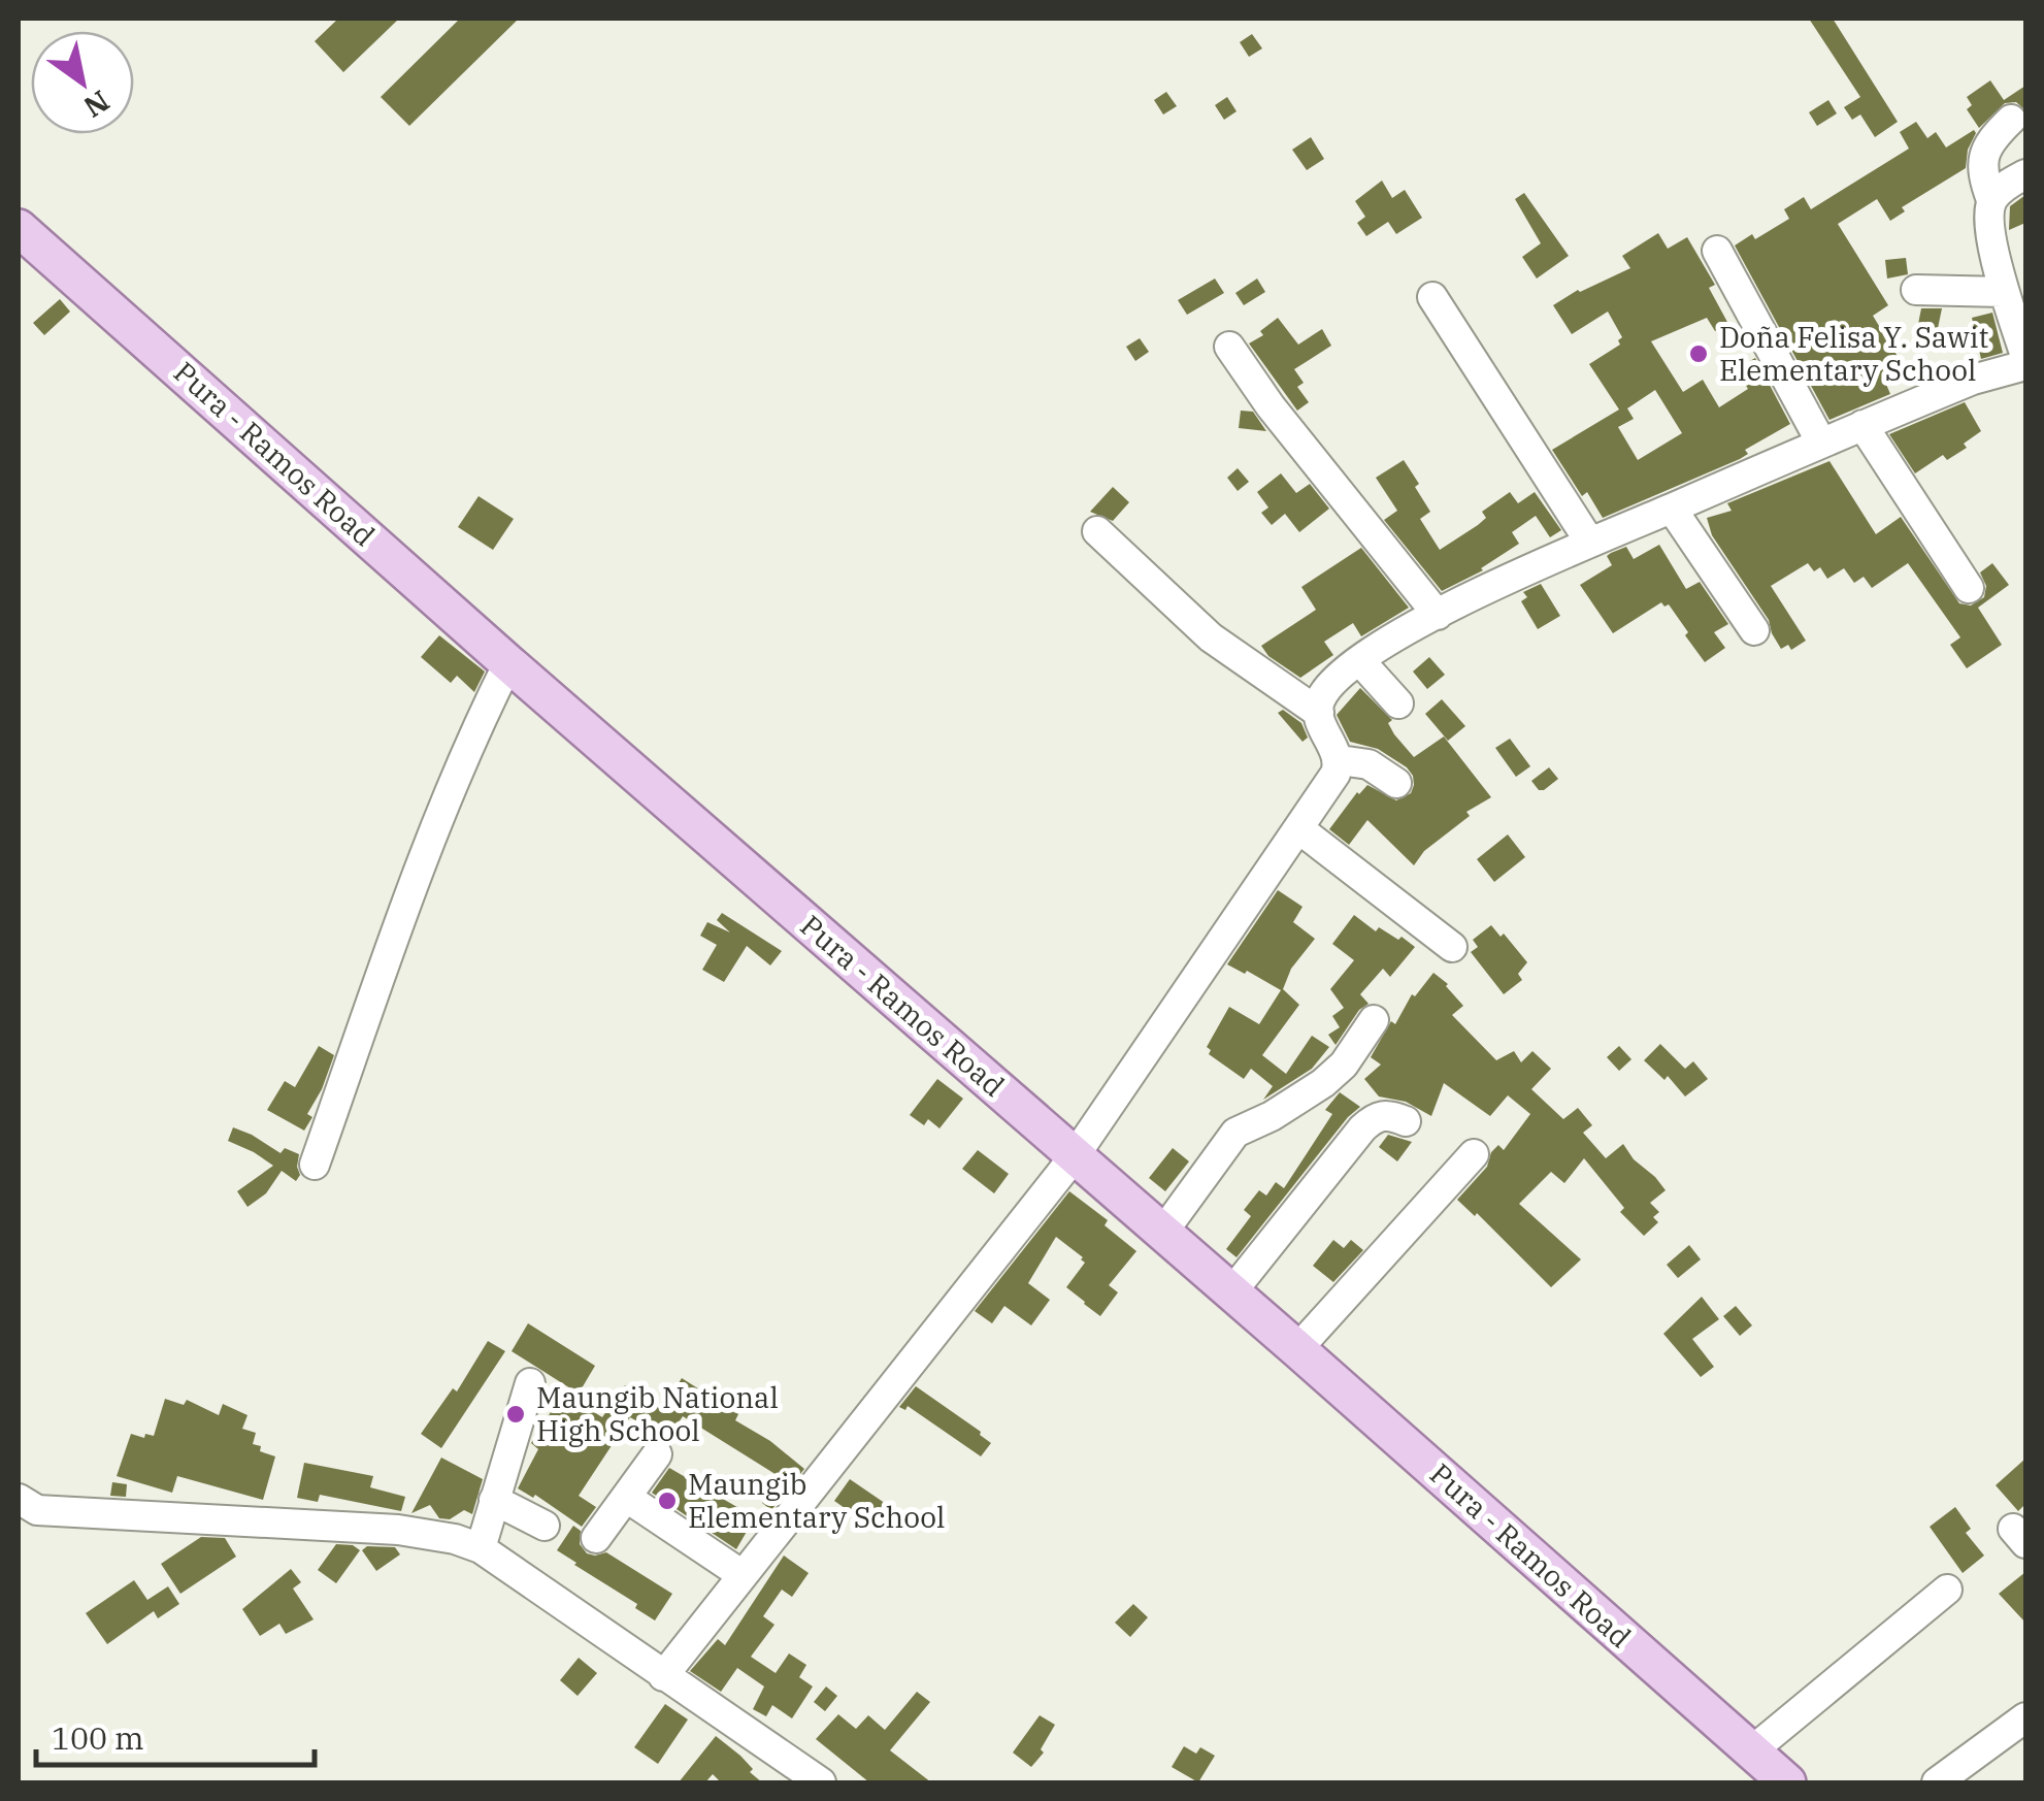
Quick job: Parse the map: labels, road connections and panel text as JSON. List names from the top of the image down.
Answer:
{
  "streets": {
    "main road": ["Pura - Ramos Road"]
  },
  "places": ["Doña Felisa Y. Sawit Elementary School", "Maungib National High School", "Maungib Elementary School"],
  "scale_bar": "100 m",
  "north": "bottom right"
}
